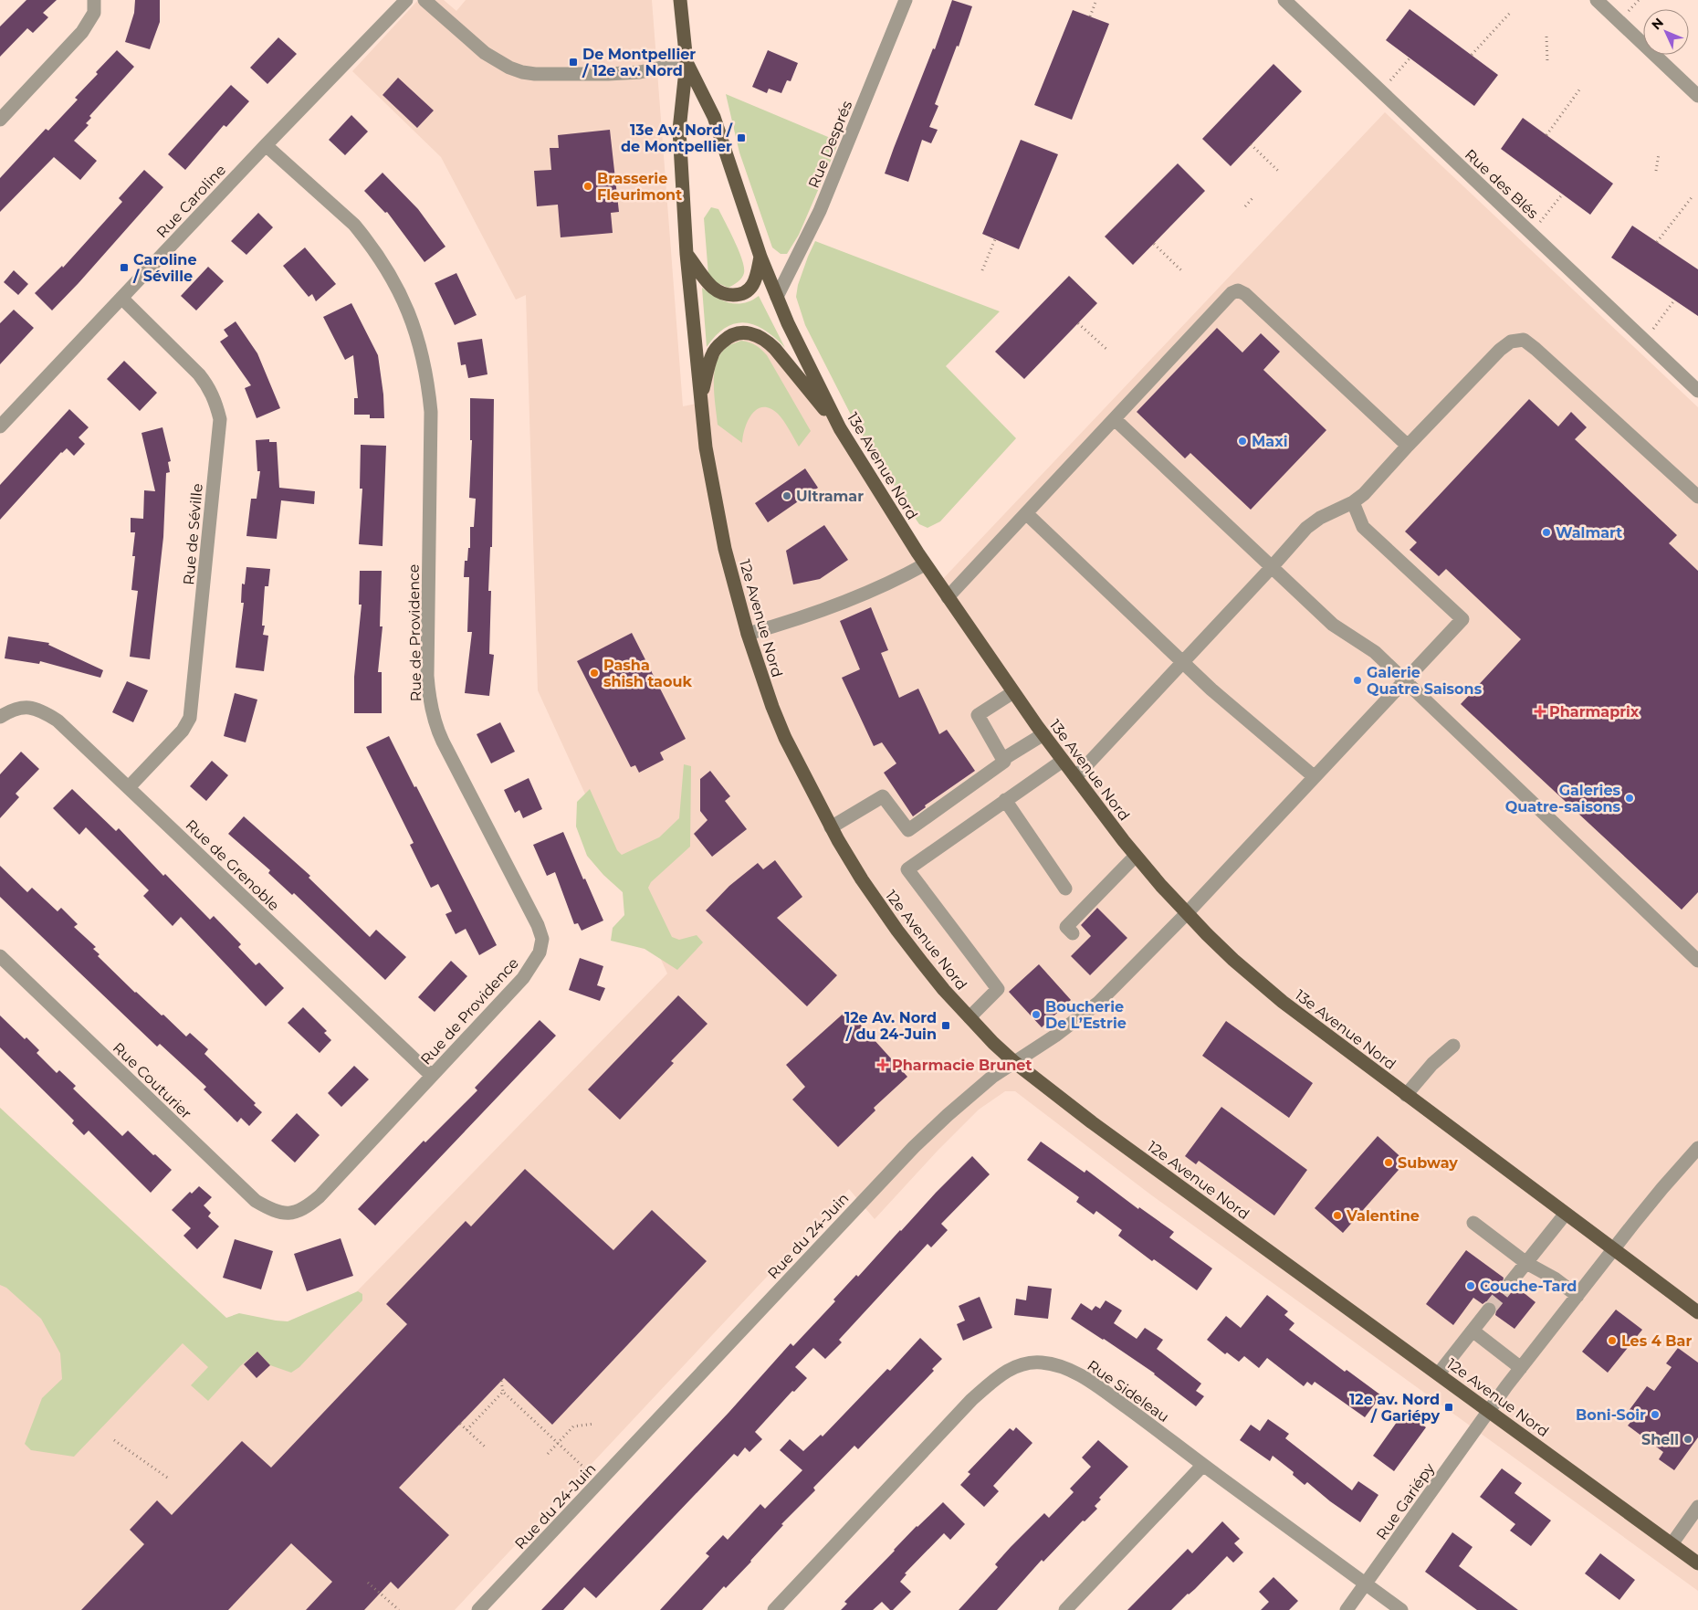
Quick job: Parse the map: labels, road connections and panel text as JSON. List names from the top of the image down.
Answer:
{
  "streets": {
    "main road": ["13e Avenue Nord", "12e Avenue Nord"],
    "street": [
      "Rue Després",
      "Rue des Blés",
      "Rue Caroline",
      "Rue de Séville",
      "Rue de Providence",
      "Rue de Grenoble",
      "Rue Couturier",
      "Rue du 24-Juin",
      "Rue Sideleau",
      "Rue Gariépy"
    ]
  },
  "crossings": [
    ["Rue Després", "13e Avenue Nord"],
    ["Rue Caroline", "Rue de Séville"],
    ["Rue Caroline", "Rue de Providence"],
    ["13e Avenue Nord", "12e Avenue Nord"],
    ["13e Avenue Nord", "Rue du 24-Juin"],
    ["13e Avenue Nord", "Rue Gariépy"],
    ["Rue de Séville", "Rue de Grenoble"],
    ["12e Avenue Nord", "Rue du 24-Juin"],
    ["12e Avenue Nord", "Rue Gariépy"],
    ["Rue de Providence", "Rue de Grenoble"],
    ["Rue de Providence", "Rue Couturier"],
    ["Rue Sideleau", "Rue Gariépy"]
  ],
  "places": {
    "transit": [
      "De Montpellier / 12e av. Nord",
      "13e Av. Nord / de Montpellier",
      "Caroline / Séville",
      "12e Av. Nord / du 24-Juin",
      "12e av. Nord / Gariépy"
    ],
    "other": [
      "Brasserie Fleurimont",
      "Maxi",
      "Ultramar",
      "Walmart",
      "Pasha shish taouk",
      "Galerie Quatre Saisons",
      "Galeries Quatre-saisons",
      "Boucherie De L’Estrie",
      "Subway",
      "Valentine",
      "Couche-Tard",
      "Les 4 Bar",
      "Boni-Soir",
      "Shell"
    ],
    "health": ["Pharmaprix", "Pharmacie Brunet"]
  },
  "north": "top left"
}
